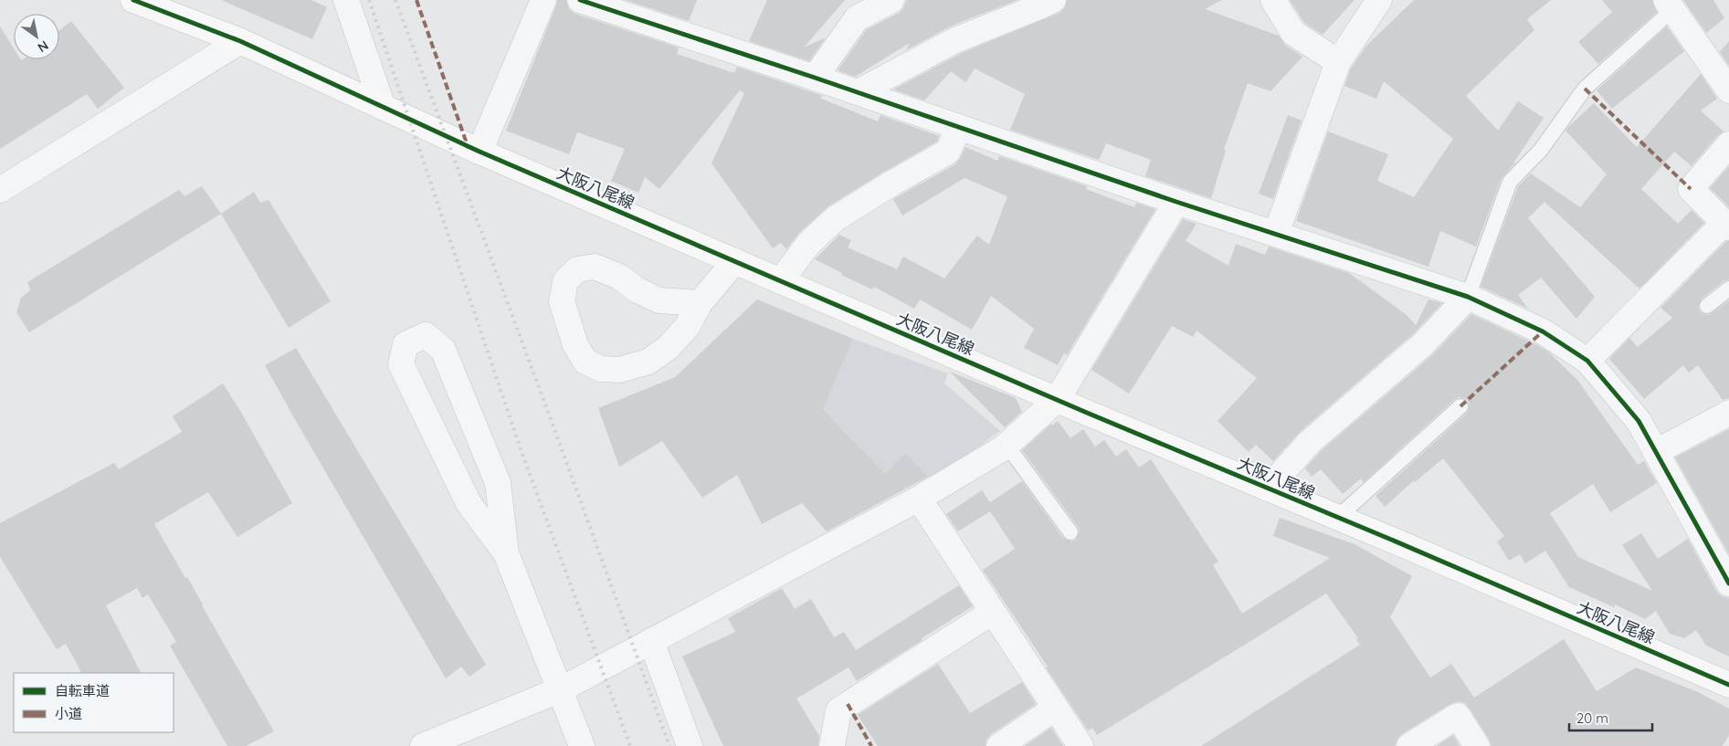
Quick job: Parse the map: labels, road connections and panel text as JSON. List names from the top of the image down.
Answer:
{
  "streets": {
    "main road": ["大阪八尾線"]
  },
  "legend": ["自転車道", "小道"],
  "scale_bar": "20 m",
  "north": "bottom right"
}
